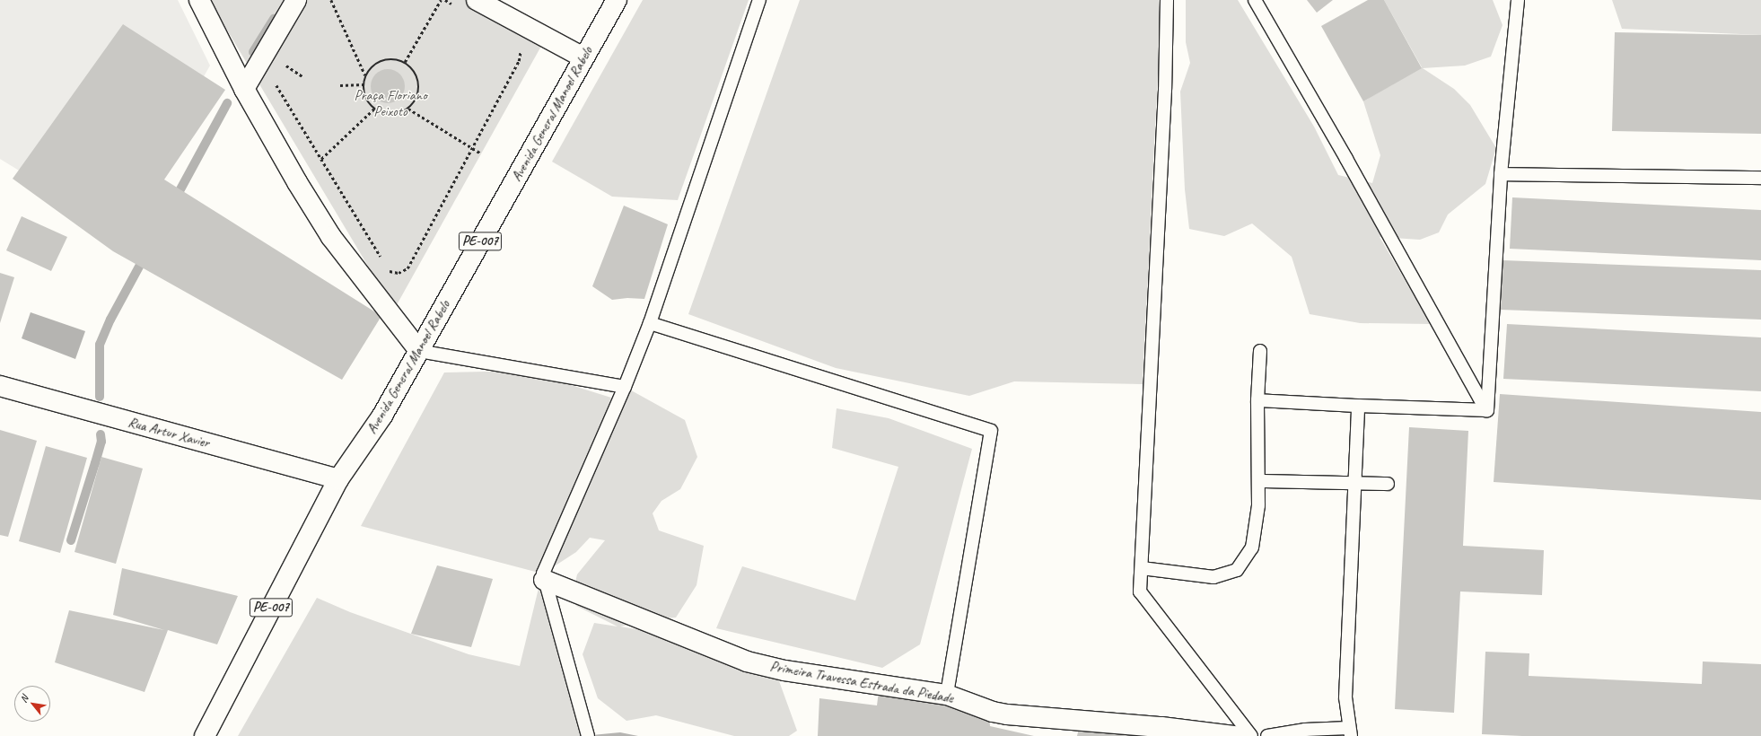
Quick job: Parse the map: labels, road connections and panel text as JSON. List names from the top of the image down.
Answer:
{
  "streets": {
    "street": [
      "Avenida General Manoel Rabelo",
      "PE-007",
      "Rua Artur Xavier",
      "Primeira Travessa Estrada da Piedade"
    ]
  },
  "crossings": [
    ["Avenida General Manoel Rabelo", "Rua Artur Xavier"]
  ],
  "parks": ["Praça Floriano Peixoto"],
  "north": "top left"
}
